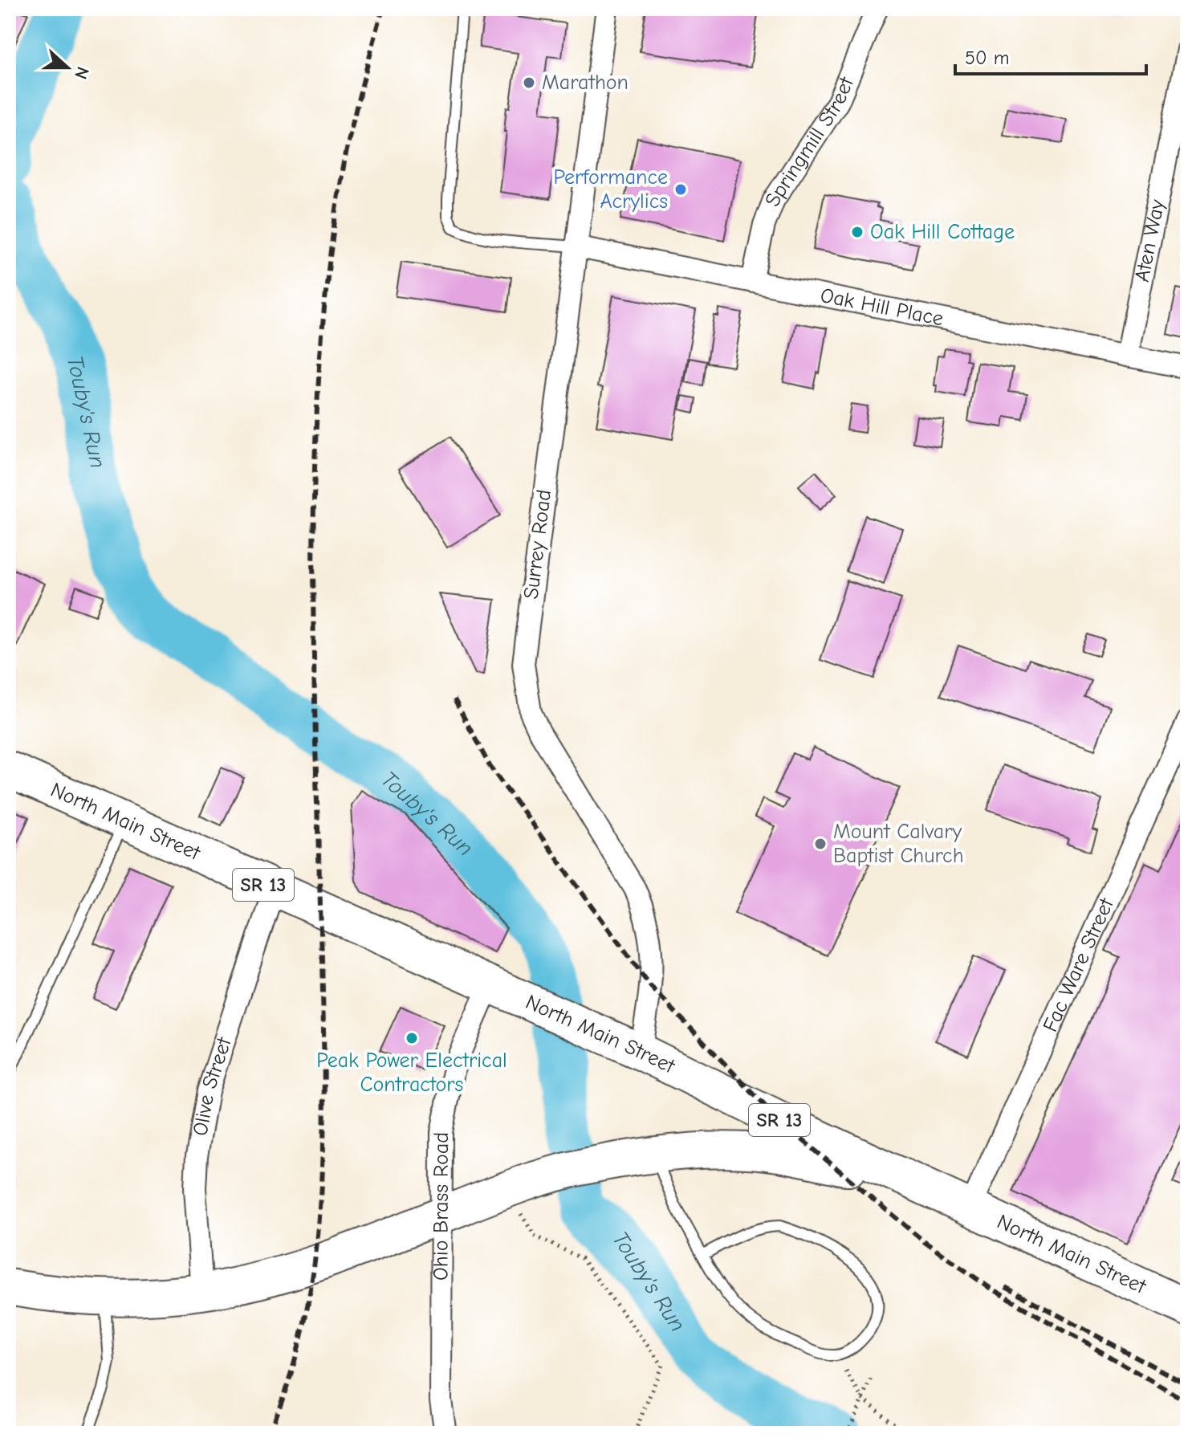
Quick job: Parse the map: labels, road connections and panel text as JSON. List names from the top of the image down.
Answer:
{
  "streets": {
    "highway": ["North Main Street", "SR 13"],
    "street": [
      "Springmill Street",
      "Aten Way",
      "Oak Hill Place",
      "Surrey Road",
      "Fac Ware Street",
      "Olive Street",
      "Ohio Brass Road"
    ]
  },
  "crossings": [
    ["Springmill Street", "Oak Hill Place"],
    ["Aten Way", "Oak Hill Place"],
    ["Oak Hill Place", "Surrey Road"],
    ["Surrey Road", "North Main Street"],
    ["North Main Street", "SR 13"],
    ["North Main Street", "Fac Ware Street"],
    ["North Main Street", "Olive Street"],
    ["North Main Street", "Ohio Brass Road"],
    ["SR 13", "Olive Street"],
    ["SR 13", "Ohio Brass Road"]
  ],
  "water": ["Touby's Run"],
  "places": [
    "Marathon",
    "Performance Acrylics",
    "Oak Hill Cottage",
    "Mount Calvary Baptist Church",
    "Peak Power Electrical Contractors"
  ],
  "scale_bar": "50 m",
  "north": "right"
}
